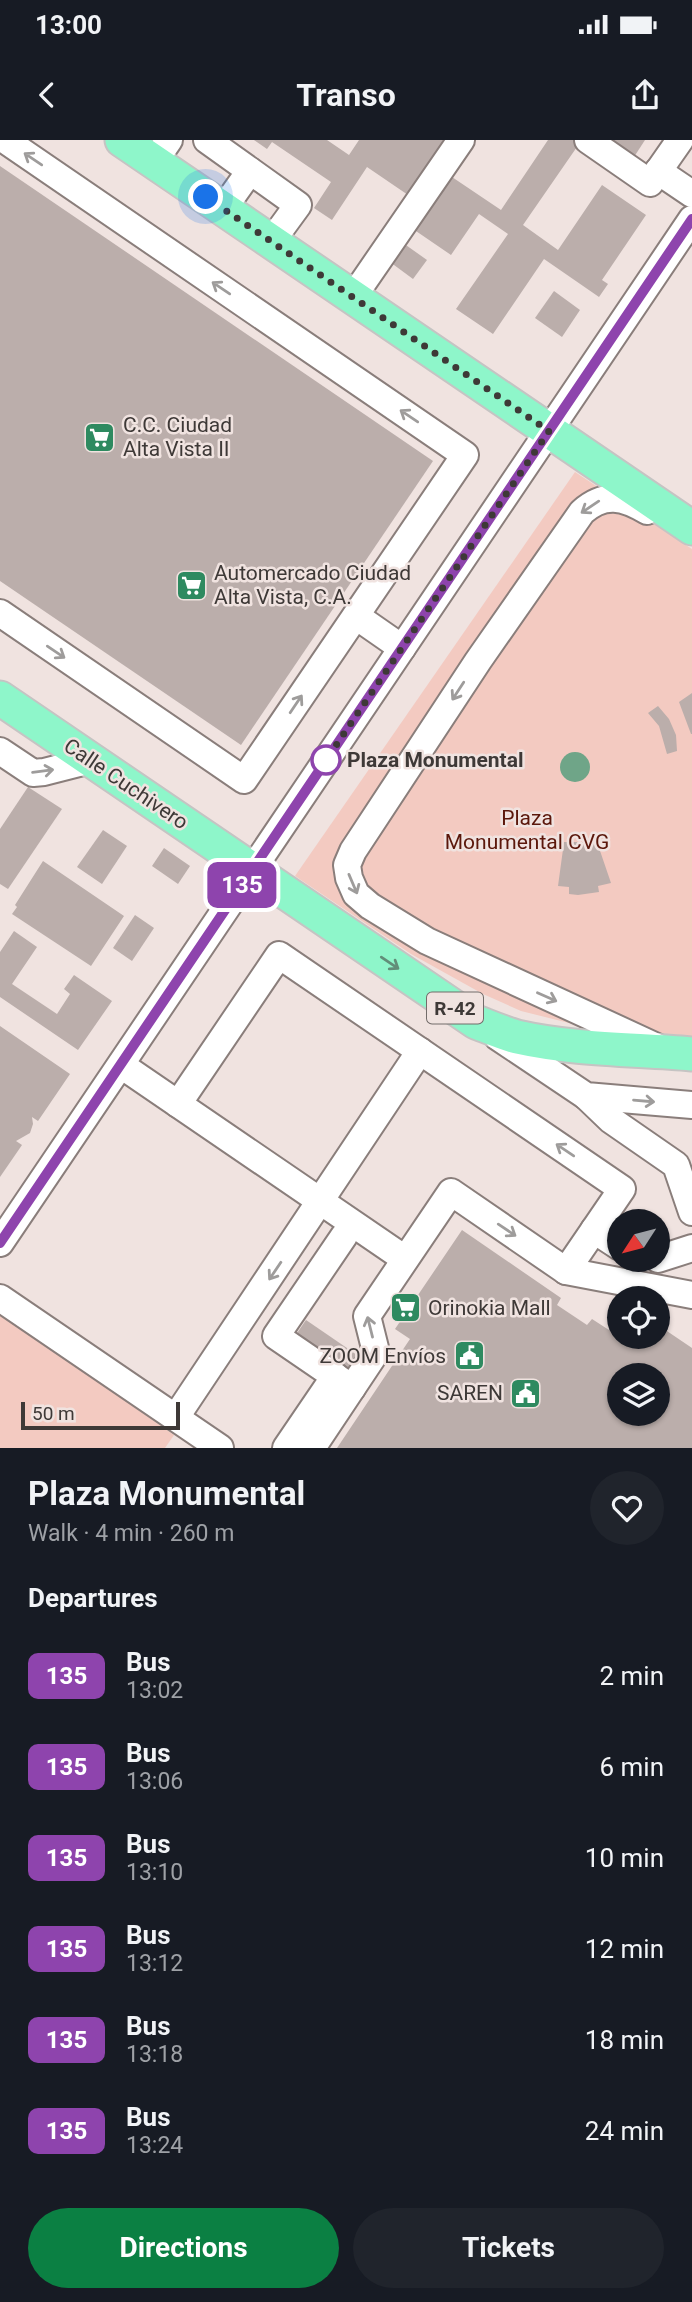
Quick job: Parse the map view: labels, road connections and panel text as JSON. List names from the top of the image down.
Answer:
{
  "streets": {
    "main road": ["Calle Cuchivero", "R-42"]
  },
  "crossings": [
    ["Calle Cuchivero", "R-42"]
  ],
  "parks": ["Plaza Monumental CVG"],
  "places": {
    "supermarket": ["C.C. Ciudad Alta Vista II", "Automercado Ciudad Alta Vista, C.A.", "Orinokia Mall"],
    "other": ["Plaza Monumental"],
    "public building": ["ZOOM Envíos", "SAREN"]
  },
  "lines": ["bus line 135"],
  "scale_bar": "50 m",
  "north": "bottom left",
  "page": {
    "status": "13:00",
    "header": "Transo",
    "on_map": "135",
    "scale": "50 m",
    "heading": [
      ["Plaza Monumental", "Walk · 4 min · 260 m"],
      "Departures"
    ],
    "list": [
      {
        "mark": "135",
        "name": "Bus",
        "note": "13:02",
        "value": "2 min"
      },
      {
        "mark": "135",
        "name": "Bus",
        "note": "13:06",
        "value": "6 min"
      },
      {
        "mark": "135",
        "name": "Bus",
        "note": "13:10",
        "value": "10 min"
      },
      {
        "mark": "135",
        "name": "Bus",
        "note": "13:12",
        "value": "12 min"
      },
      {
        "mark": "135",
        "name": "Bus",
        "note": "13:18",
        "value": "18 min"
      },
      {
        "mark": "135",
        "name": "Bus",
        "note": "13:24",
        "value": "24 min"
      }
    ],
    "buttons": ["Directions", "Tickets"]
  }
}
